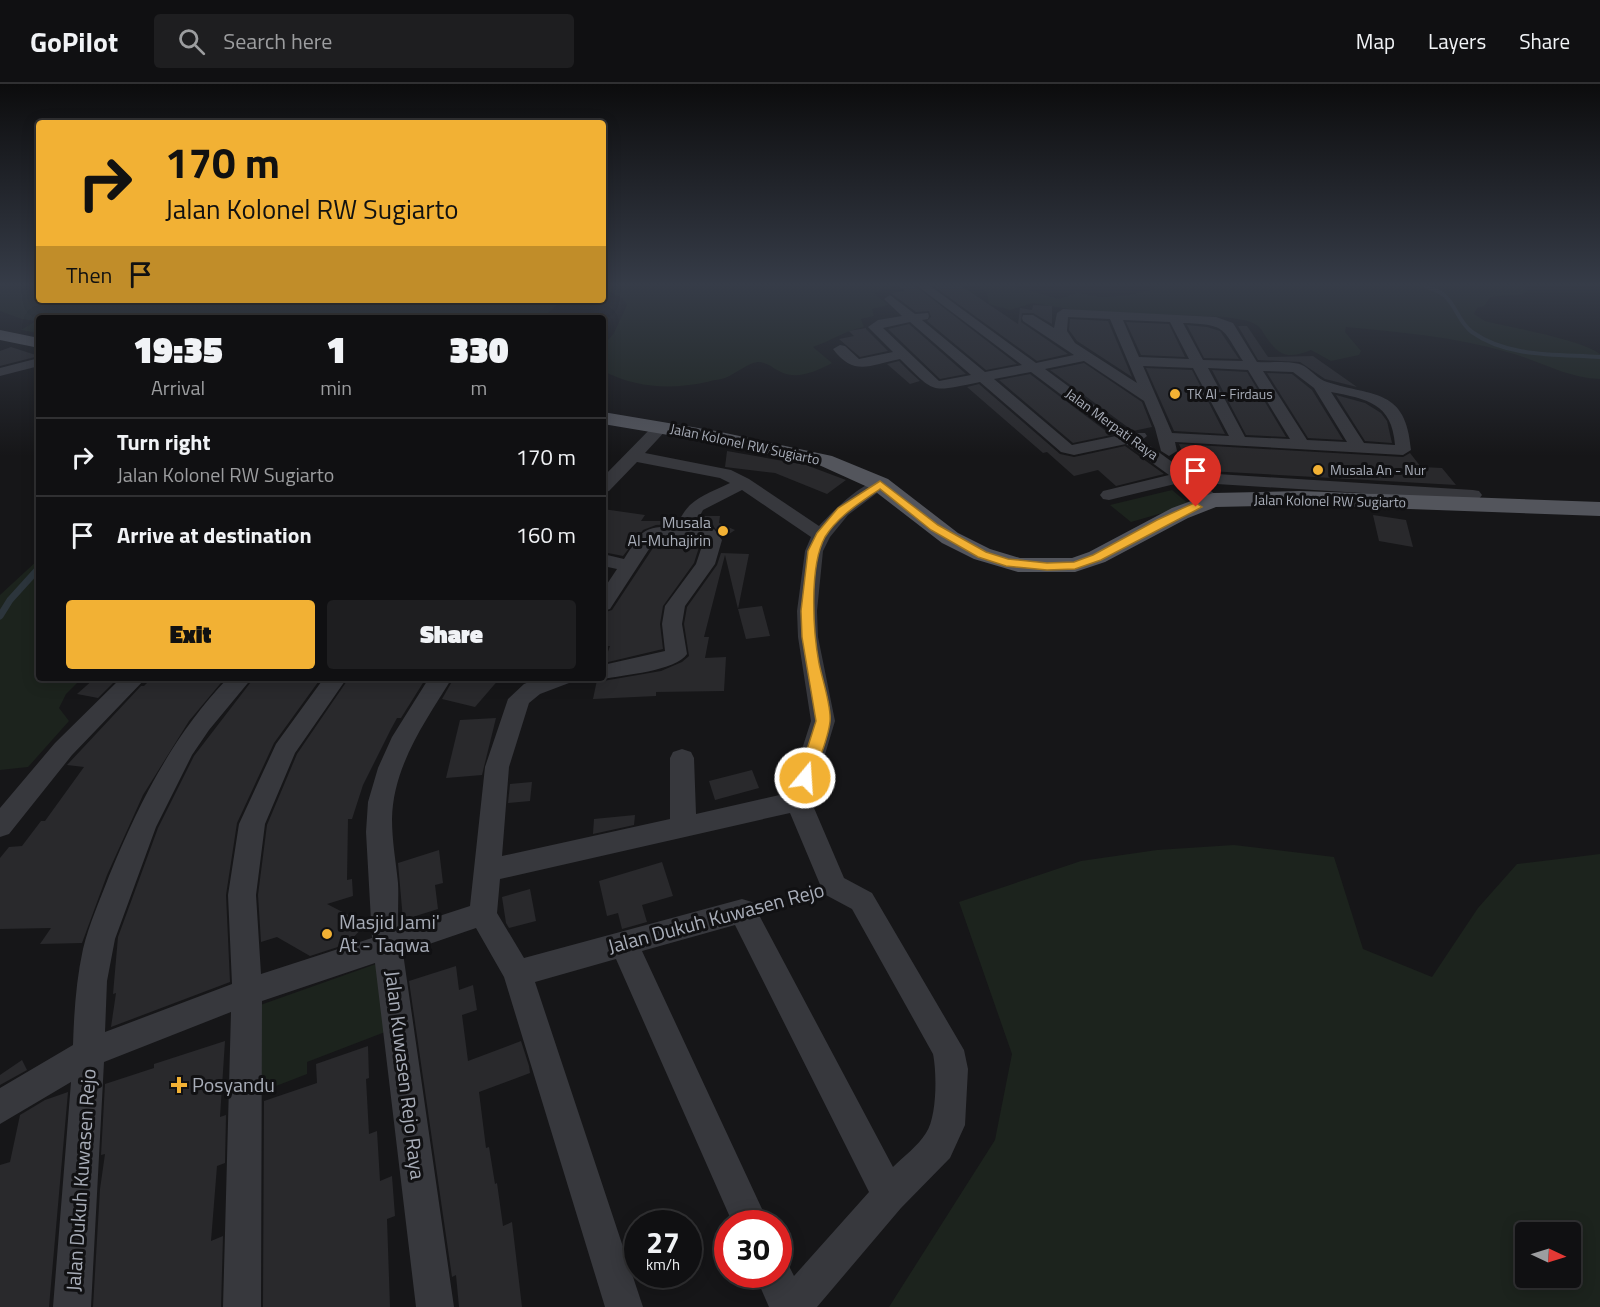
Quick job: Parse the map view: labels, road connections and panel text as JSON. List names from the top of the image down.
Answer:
{
  "streets": {
    "main road": ["Jalan Kolonel RW Sugiarto"],
    "street": ["Jalan Merpati Raya", "Jalan Dukuh Kuwasen Rejo", "Jalan Kuwasen Rejo Raya"]
  },
  "crossings": [
    ["Jalan Merpati Raya", "Jalan Kolonel RW Sugiarto"],
    ["Jalan Dukuh Kuwasen Rejo", "Jalan Kuwasen Rejo Raya"]
  ],
  "places": {
    "other": [
      "TK Al - Firdaus",
      "Musala An - Nur",
      "Musala Al-Muhajirin",
      "Masjid Jami' At - Taqwa"
    ],
    "health": ["Posyandu"]
  },
  "north": "right",
  "page": {
    "header": "GoPilot",
    "search": "Search here",
    "nav": ["Map", "Layers", "Share"],
    "turn": ["170 m", "Jalan Kolonel RW Sugiarto"],
    "then": "Then",
    "eta": [
      "19:35",
      "Arrival",
      "1",
      "min",
      "330",
      "m"
    ],
    "list": [
      {
        "name": "Turn right",
        "note": "Jalan Kolonel RW Sugiarto",
        "value": "170 m"
      },
      {
        "name": "Arrive at destination",
        "value": "160 m"
      }
    ],
    "buttons": ["Exit", "Share"],
    "speed": "27 km/h",
    "limit": "30"
  }
}
